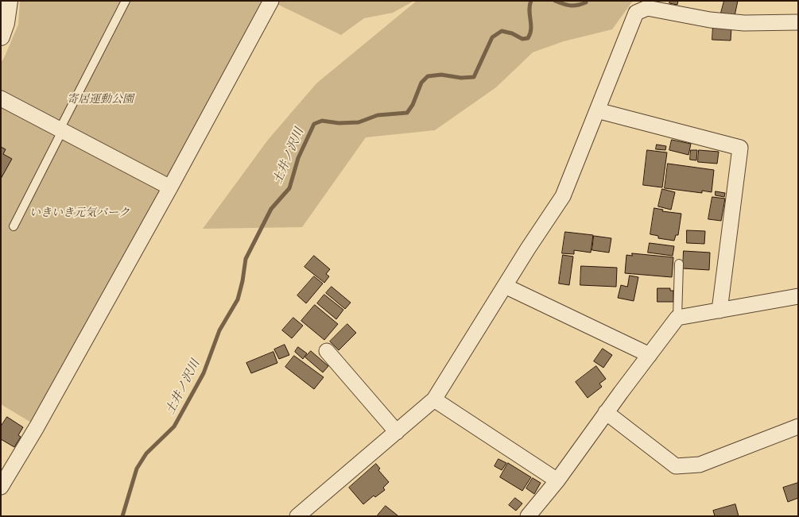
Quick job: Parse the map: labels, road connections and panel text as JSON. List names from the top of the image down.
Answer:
{
  "water": ["土井ノ沢川"],
  "parks": ["寄居運動公園", "いきいき元気パーク"]
}
